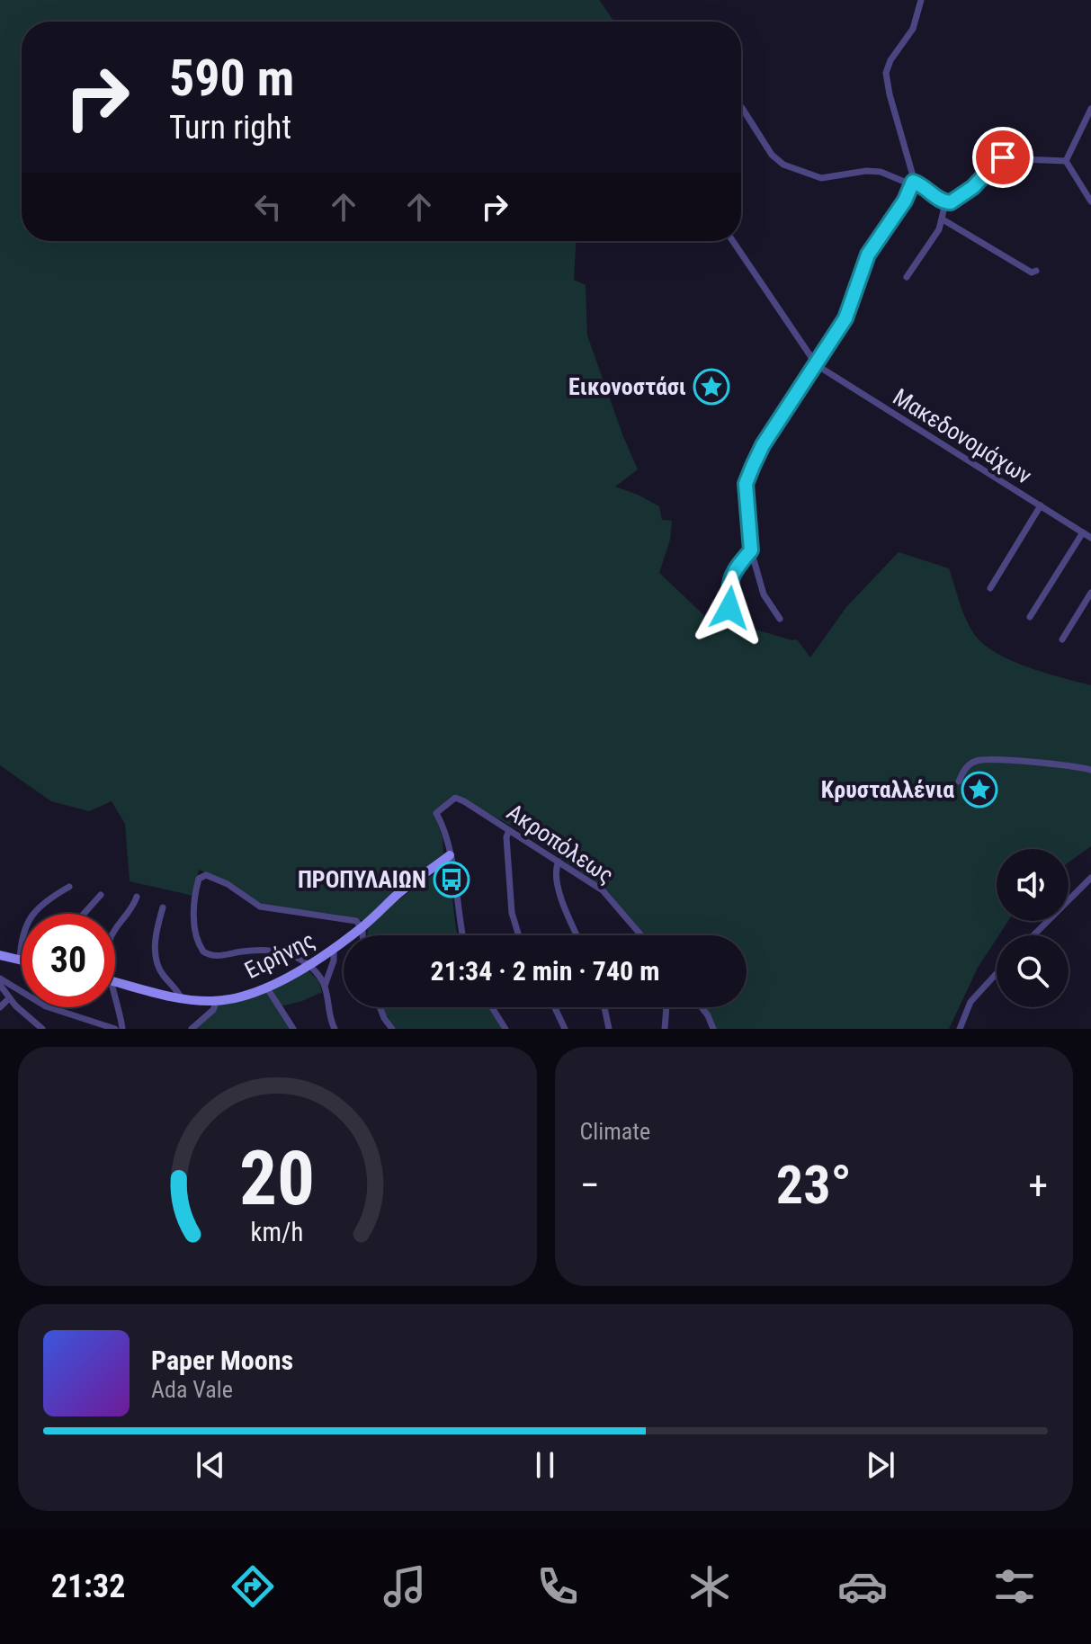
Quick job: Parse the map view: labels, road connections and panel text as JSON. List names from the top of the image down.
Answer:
{
  "streets": {
    "street": ["Μακεδονομάχων", "Ακροπόλεως", "Ειρήνης"]
  },
  "crossings": [
    ["Ακροπόλεως", "Ειρήνης"]
  ],
  "places": {
    "place": ["Εικονοστάσι", "Κρυσταλλένια"],
    "bus stop": ["ΠΡΟΠΥΛΑΙΩΝ"]
  },
  "page": {
    "turn": ["590 m", "Turn right"],
    "limit": "30",
    "trip": "21:34 · 2 min · 740 m",
    "tile": "Climate",
    "heat": ["−", "23°", "+"],
    "song": ["Paper Moons", "Ada Vale"],
    "tabs": "21:32",
    "gauge": ["20", "km/h"]
  }
}
